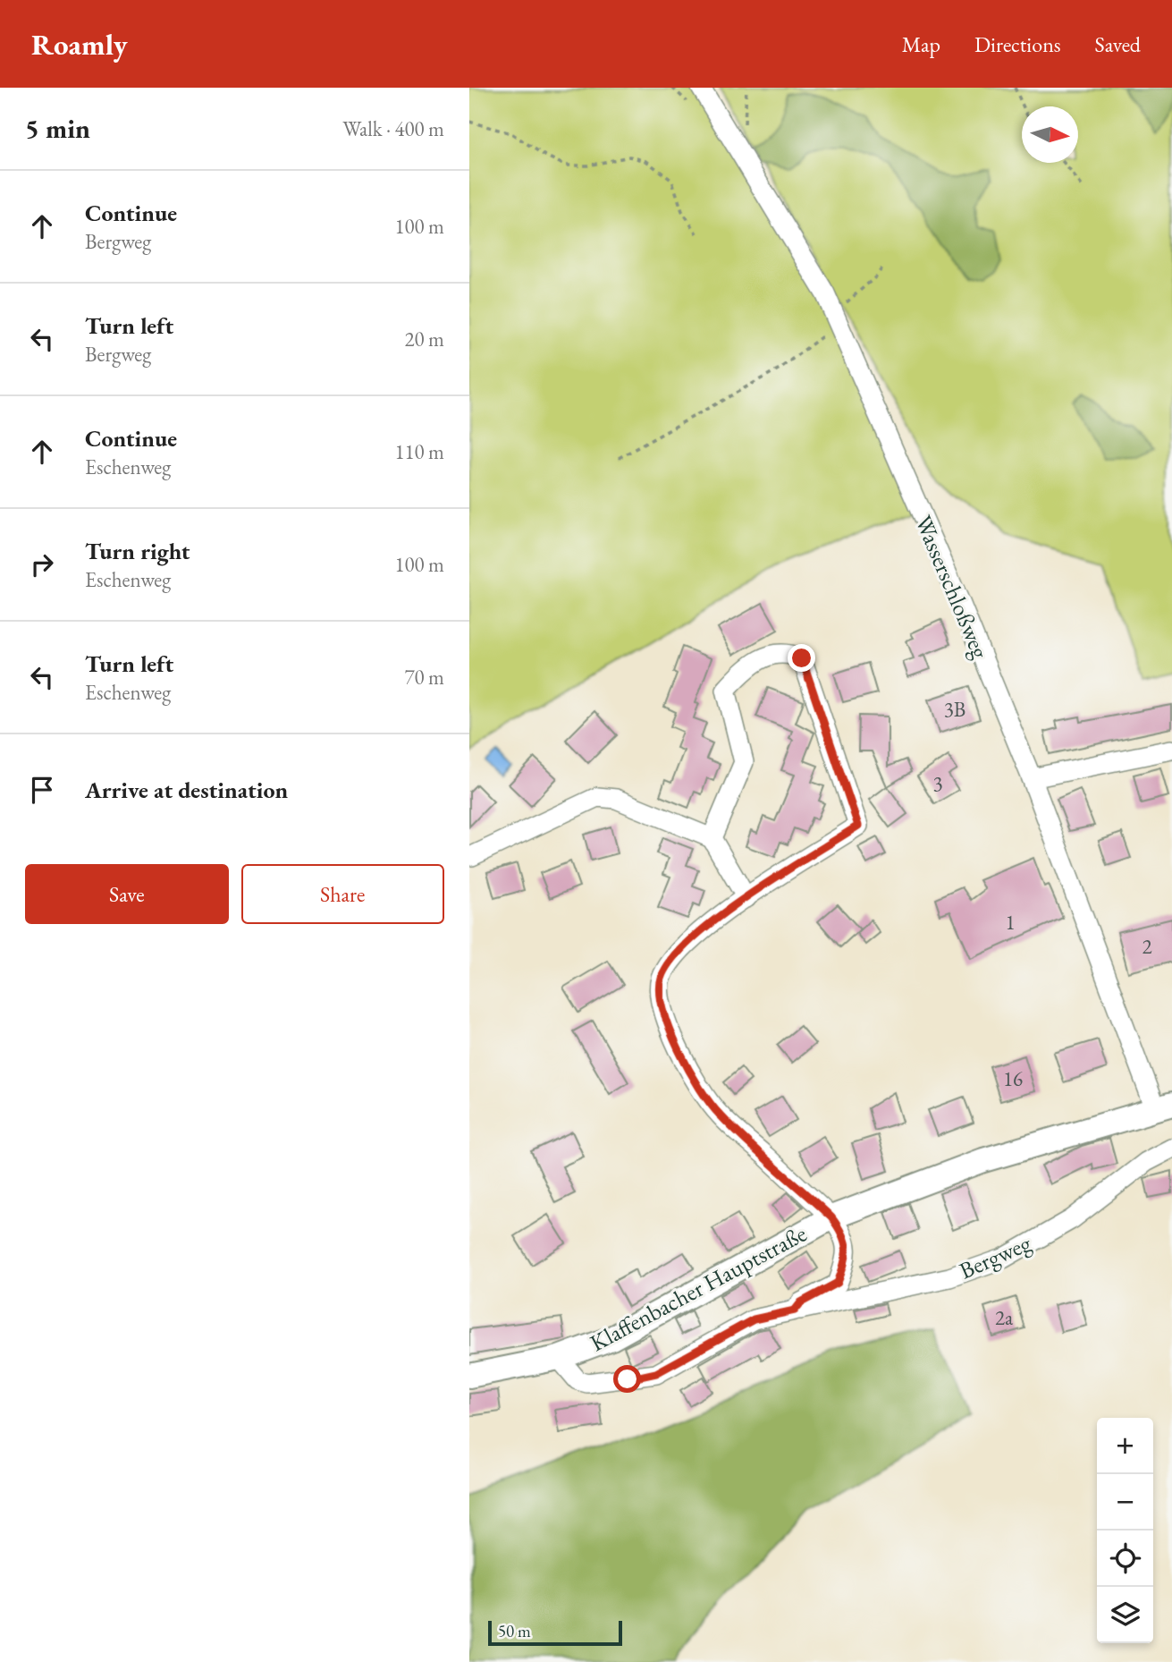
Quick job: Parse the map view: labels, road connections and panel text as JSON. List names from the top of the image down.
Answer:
{
  "streets": {
    "street": ["Wasserschloßweg", "Bergweg", "Klaffenbacher Hauptstraße"]
  },
  "crossings": [
    ["Wasserschloßweg", "Klaffenbacher Hauptstraße"],
    ["Bergweg", "Klaffenbacher Hauptstraße"]
  ],
  "house_numbers": [
    "3B",
    "3",
    "1",
    "2",
    "16",
    "2a"
  ],
  "scale_bar": "50 m",
  "north": "right",
  "page": {
    "header": "Roamly",
    "nav": ["Map", "Directions", "Saved"],
    "heading": ["5 min", "Walk · 400 m"],
    "list": [
      ["Continue", "Bergweg", "100 m"],
      ["Turn left", "Bergweg", "20 m"],
      ["Continue", "Eschenweg", "110 m"],
      ["Turn right", "Eschenweg", "100 m"],
      ["Turn left", "Eschenweg", "70 m"],
      "Arrive at destination"
    ],
    "buttons": ["Save", "Share"],
    "map_buttons": ["+", "−"],
    "scale": "50 m"
  }
}
